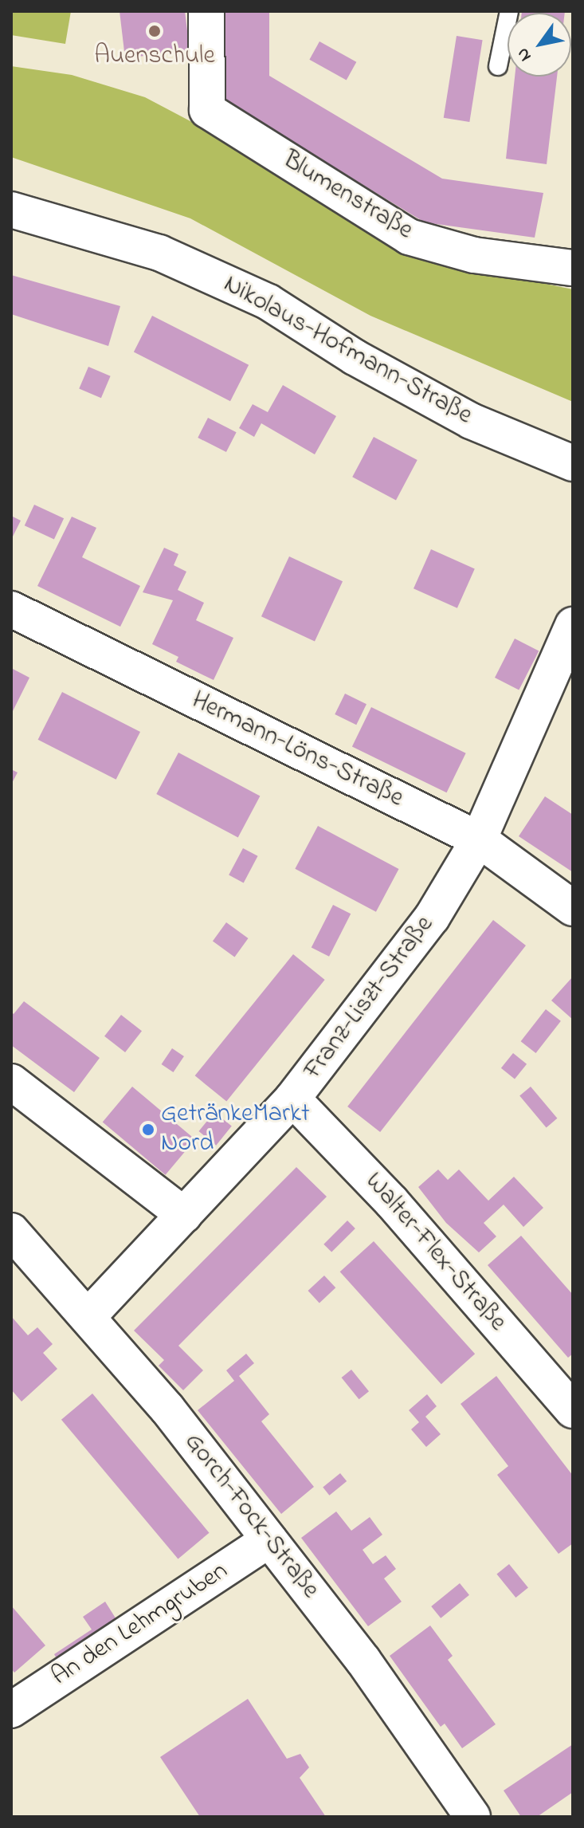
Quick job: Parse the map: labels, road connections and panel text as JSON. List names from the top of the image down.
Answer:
{
  "streets": {
    "street": [
      "Blumenstraße",
      "Nikolaus-Hofmann-Straße",
      "Hermann-Löns-Straße",
      "Franz-Liszt-Straße",
      "Walter-Flex-Straße",
      "Gorch-Fock-Straße",
      "An den Lehmgruben"
    ]
  },
  "crossings": [
    ["Hermann-Löns-Straße", "Franz-Liszt-Straße"],
    ["Franz-Liszt-Straße", "Walter-Flex-Straße"],
    ["Franz-Liszt-Straße", "Gorch-Fock-Straße"],
    ["Gorch-Fock-Straße", "An den Lehmgruben"]
  ],
  "places": ["Auenschule", "GetränkeMarkt Nord"],
  "north": "bottom left"
}
